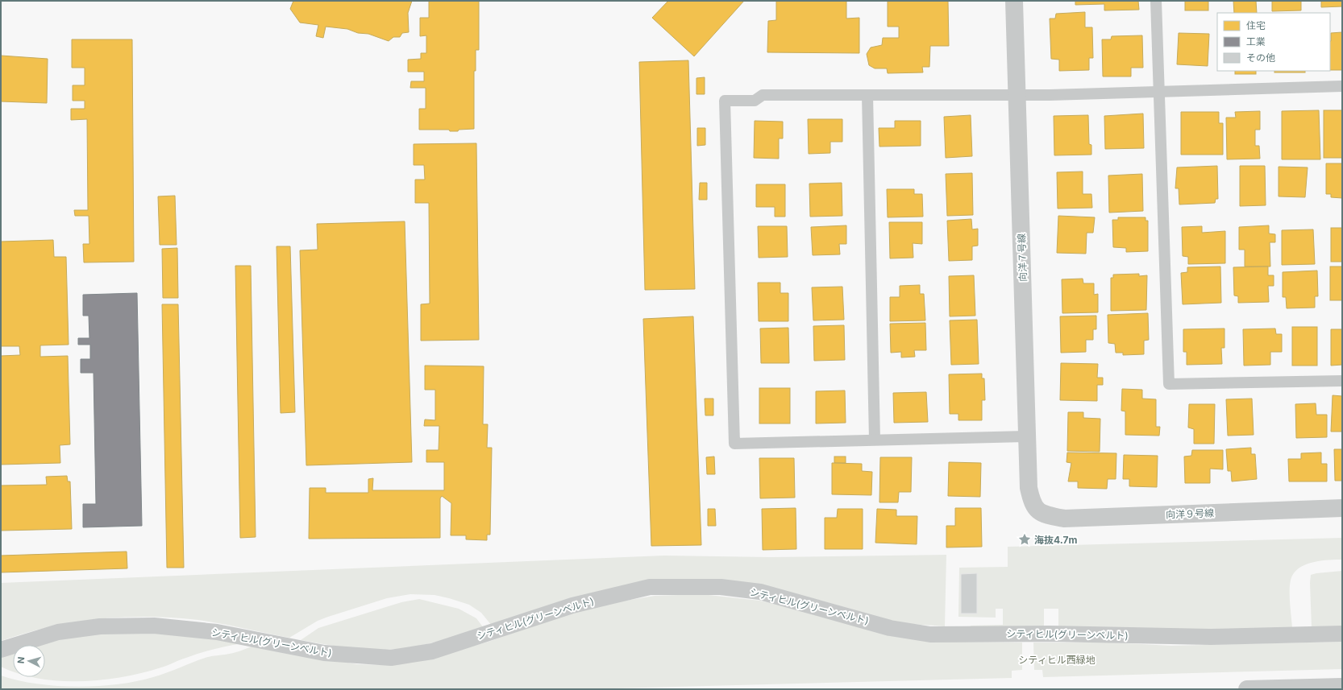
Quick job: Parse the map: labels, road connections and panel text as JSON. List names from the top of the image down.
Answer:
{
  "streets": {
    "street": ["向洋７号線", "向洋９号線", "シティヒル(グリーンベルト)"]
  },
  "crossings": [
    ["向洋７号線", "向洋９号線"]
  ],
  "parks": ["シティヒル西緑地"],
  "places": {
    "place": ["海抜4.7m"]
  },
  "legend": ["住宅", "工業", "その他"],
  "north": "left"
}
